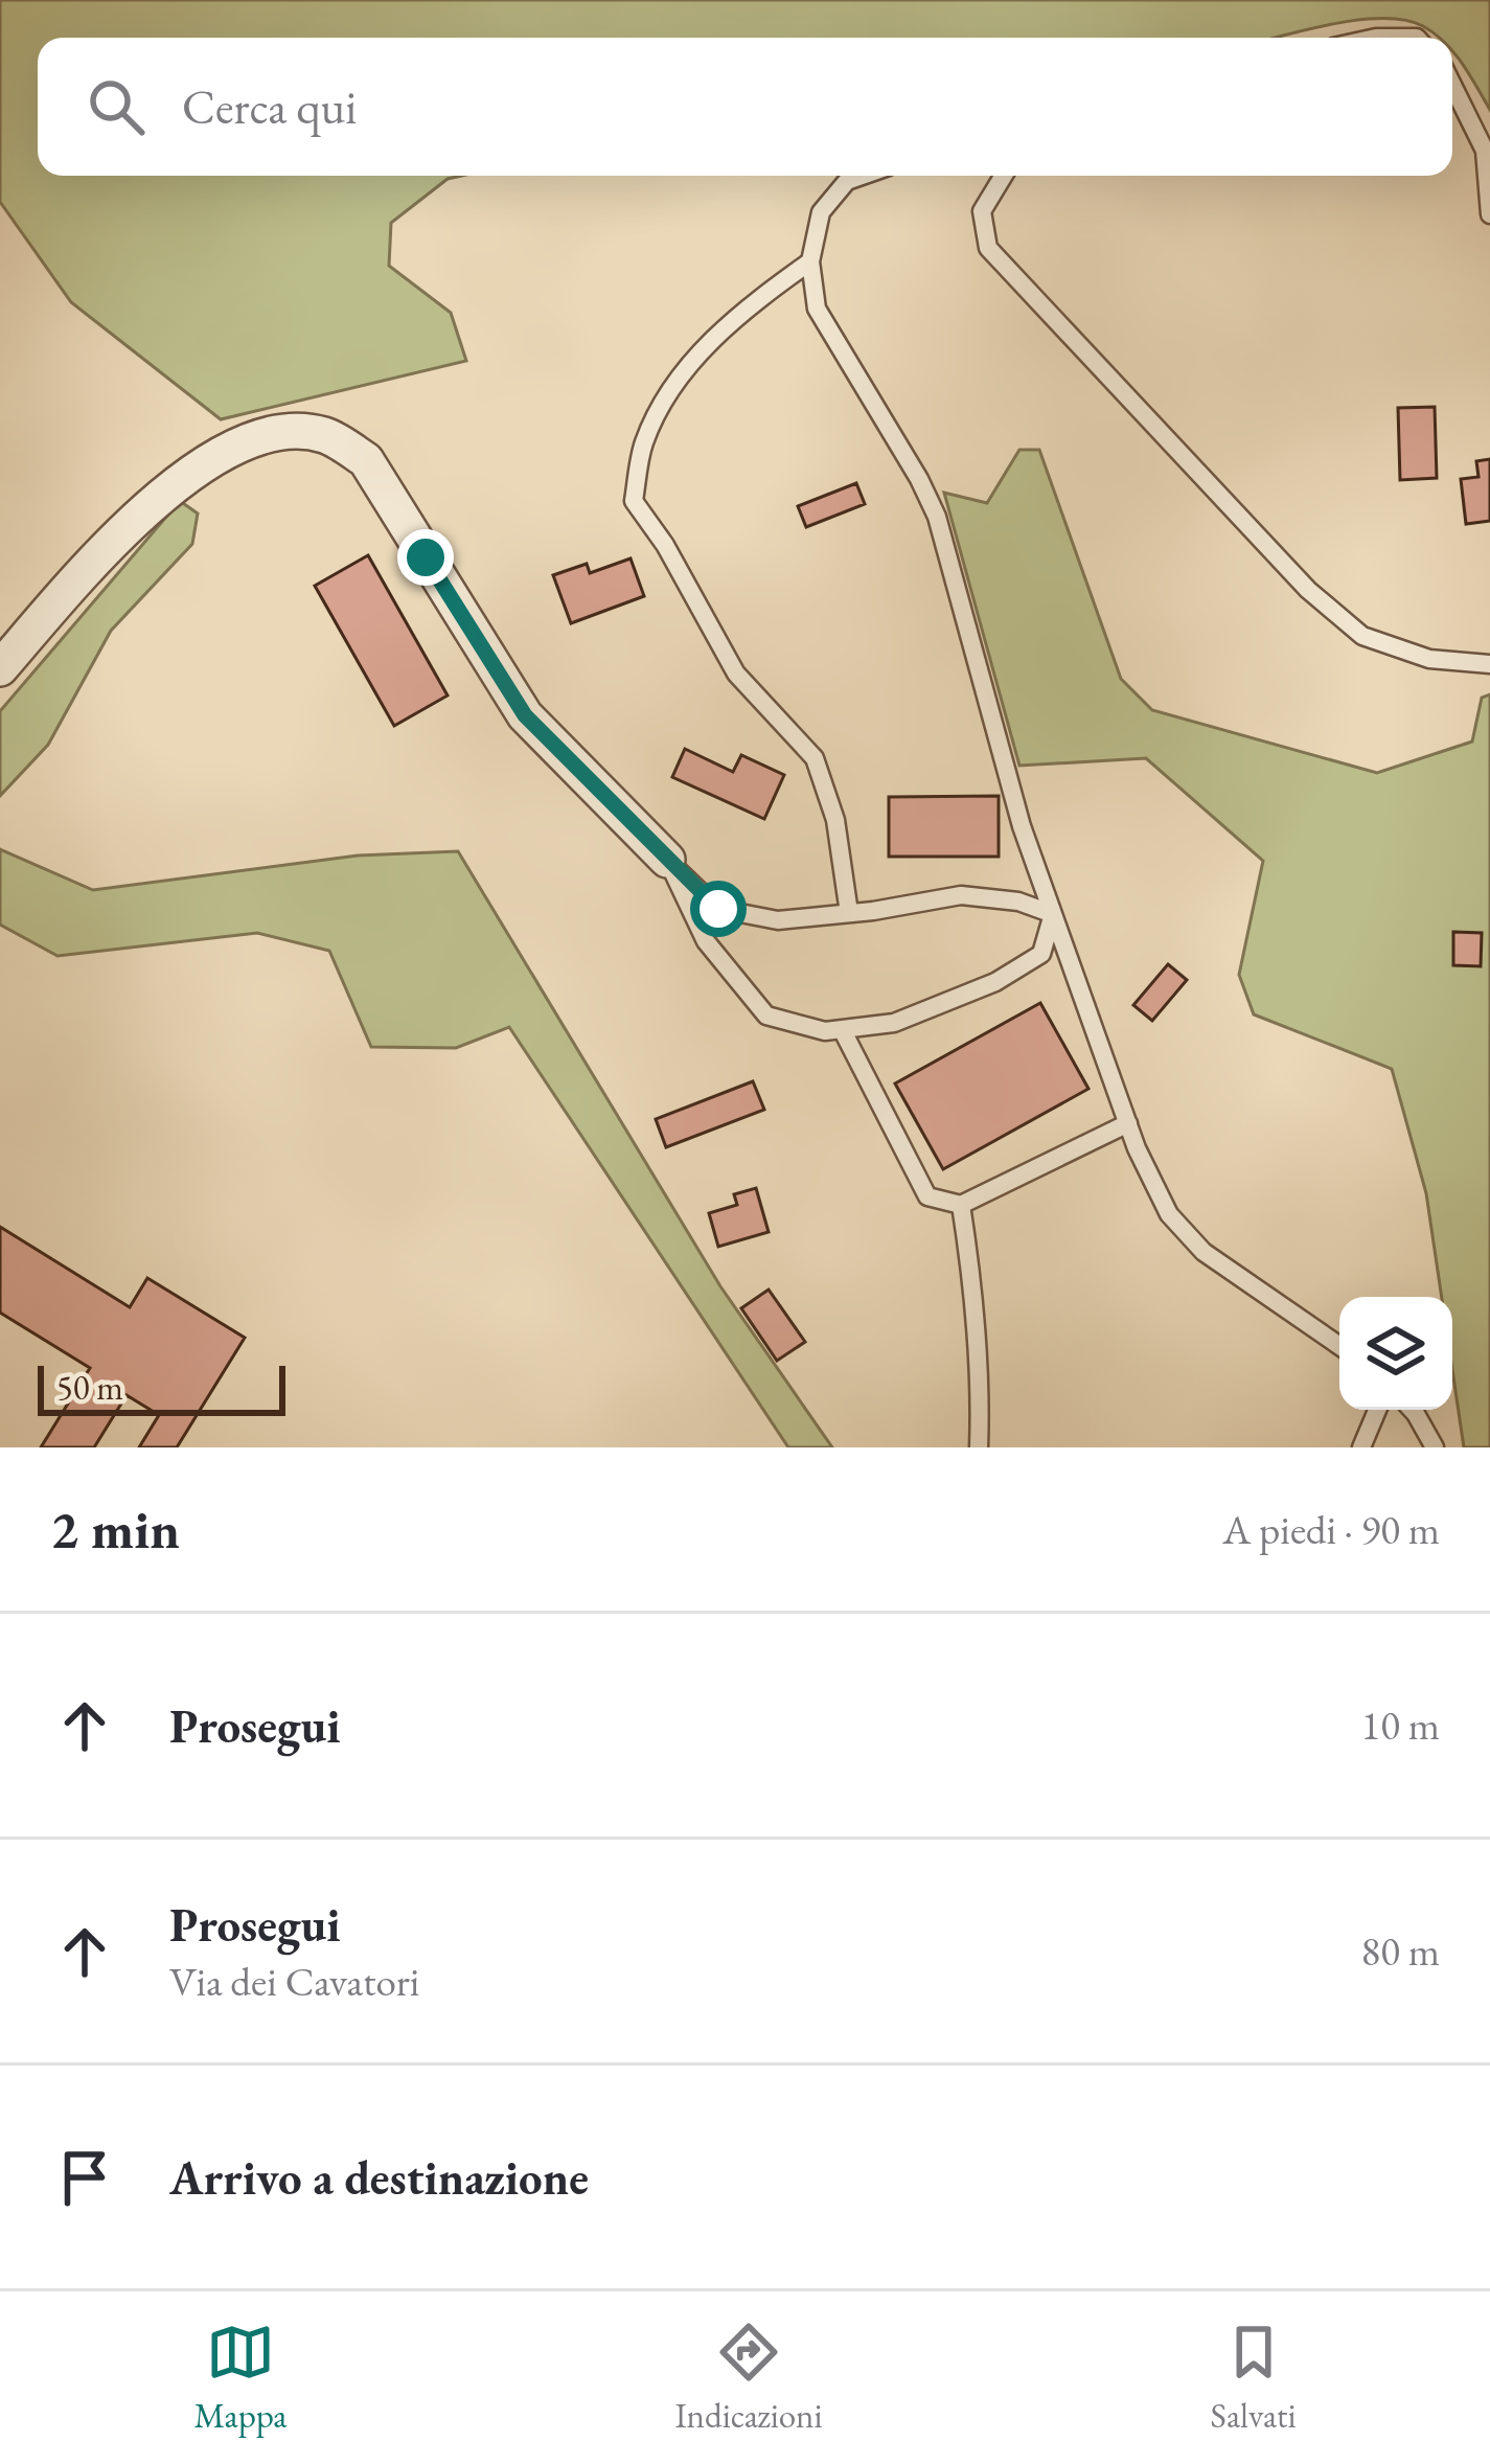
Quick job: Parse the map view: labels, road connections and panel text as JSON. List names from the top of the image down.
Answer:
{
  "scale_bar": "50 m",
  "page": {
    "search": "Cerca qui",
    "scale": "50 m",
    "heading": ["2 min", "A piedi · 90 m"],
    "list": [
      ["Prosegui", "10 m"],
      ["Prosegui", "Via dei Cavatori", "80 m"],
      "Arrivo a destinazione"
    ],
    "nav": ["Mappa", "Indicazioni", "Salvati"]
  }
}
